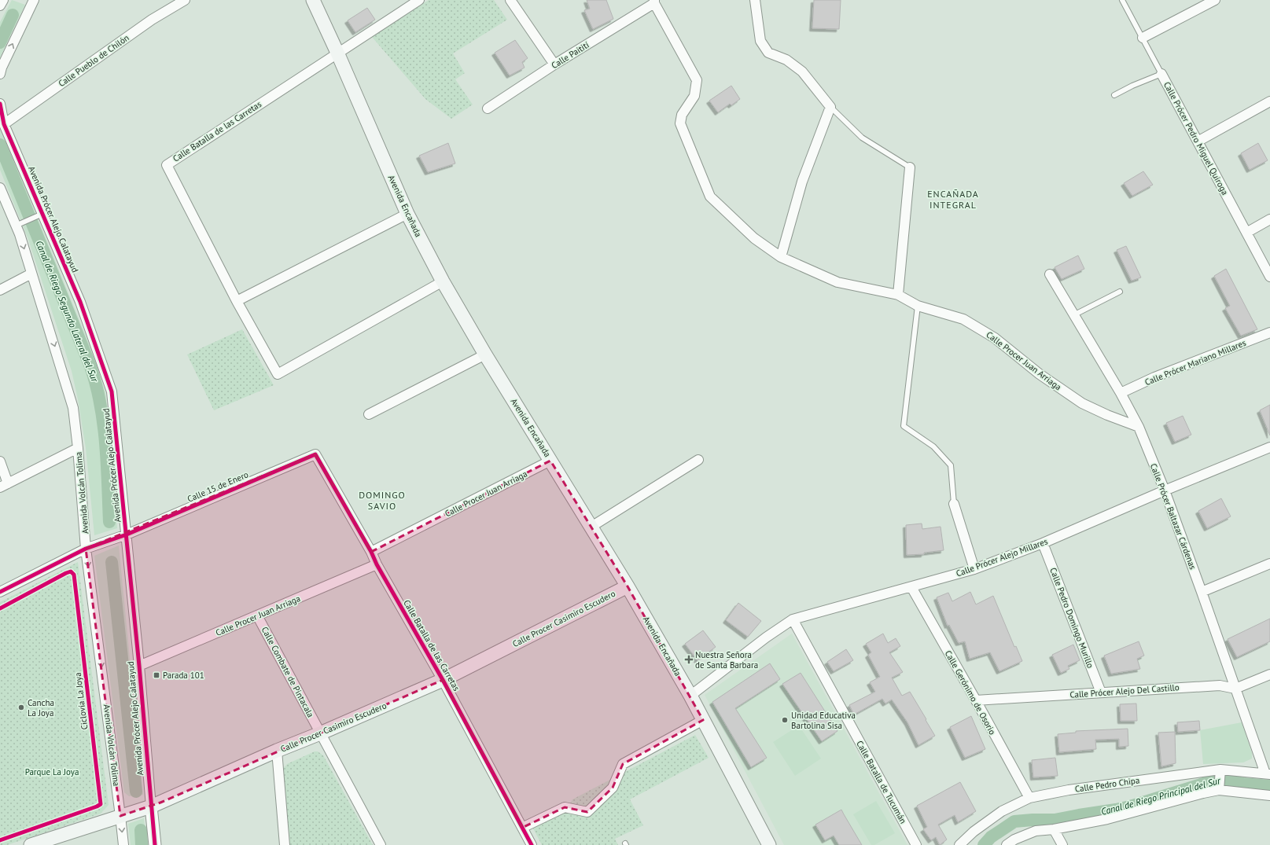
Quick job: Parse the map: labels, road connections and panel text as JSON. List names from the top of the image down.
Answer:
{
  "streets": {
    "main road": ["Avenida Encañada", "Calle Procer Casimiro Escudero"],
    "street": [
      "Calle Paitití",
      "Calle Pueblo de Chilón",
      "Calle Batalla de las Carretas",
      "Calle Prócer Pedro Miguel Quiroga",
      "Avenida Prócer Alejo Calatayud",
      "Calle Procer Juan Arriaga",
      "Calle Prócer Mariano Millares",
      "Calle 15 de Enero",
      "Avenida Volcán Tolima",
      "Calle Prócer Baltazar Cárdenas",
      "Calle Prócer Alejo Millares",
      "Calle Pedro Domingo Murillo",
      "Calle Combate de Pintacala",
      "Calle Prócer Alejo Del Castillo",
      "Calle Gerónimo de Osorio",
      "Calle Batalla de Tucumán",
      "Calle Pedro Chipa"
    ],
    "cycle path": ["Ciclovía La Joya"]
  },
  "crossings": [
    ["Calle Paitití", "Calle Procer Juan Arriaga"],
    ["Calle Pueblo de Chilón", "Avenida Prócer Alejo Calatayud"],
    ["Calle Batalla de las Carretas", "Avenida Encañada"],
    ["Calle Batalla de las Carretas", "Calle Procer Juan Arriaga"],
    ["Calle Batalla de las Carretas", "Calle 15 de Enero"],
    ["Calle Batalla de las Carretas", "Calle Procer Casimiro Escudero"],
    ["Avenida Encañada", "Calle Procer Juan Arriaga"],
    ["Avenida Encañada", "Calle Prócer Alejo Millares"],
    ["Avenida Encañada", "Calle Procer Casimiro Escudero"],
    ["Avenida Prócer Alejo Calatayud", "Calle Procer Juan Arriaga"],
    ["Avenida Prócer Alejo Calatayud", "Calle 15 de Enero"],
    ["Avenida Prócer Alejo Calatayud", "Calle Procer Casimiro Escudero"],
    ["Calle Procer Juan Arriaga", "Calle Prócer Baltazar Cárdenas"],
    ["Calle Procer Juan Arriaga", "Calle Combate de Pintacala"],
    ["Calle Prócer Mariano Millares", "Calle Prócer Baltazar Cárdenas"],
    ["Calle 15 de Enero", "Avenida Volcán Tolima"],
    ["Avenida Volcán Tolima", "Calle Procer Casimiro Escudero"],
    ["Calle Prócer Baltazar Cárdenas", "Calle Prócer Alejo Millares"],
    ["Calle Prócer Baltazar Cárdenas", "Calle Prócer Alejo Del Castillo"],
    ["Calle Prócer Baltazar Cárdenas", "Calle Pedro Chipa"],
    ["Calle Prócer Alejo Millares", "Calle Pedro Domingo Murillo"],
    ["Calle Prócer Alejo Millares", "Calle Gerónimo de Osorio"],
    ["Calle Prócer Alejo Millares", "Calle Batalla de Tucumán"],
    ["Calle Pedro Domingo Murillo", "Calle Prócer Alejo Del Castillo"],
    ["Calle Procer Casimiro Escudero", "Calle Combate de Pintacala"],
    ["Calle Prócer Alejo Del Castillo", "Calle Gerónimo de Osorio"],
    ["Calle Gerónimo de Osorio", "Calle Pedro Chipa"]
  ],
  "one_way": ["Avenida Volcán Tolima"],
  "districts": ["ENCAÑADA INTEGRAL", "DOMINGO SAVIO"],
  "water": ["Canal de Riego Segundo Lateral del Sur", "Canal de Riego Principal del Sur"],
  "parks": ["Parque La Joya"],
  "places": {
    "health": ["Nuestra Señora de Santa Barbara"],
    "transit": ["Parada 101"],
    "other": ["Cancha La Joya", "Unidad Educativa Bartolina Sisa"]
  }
}
